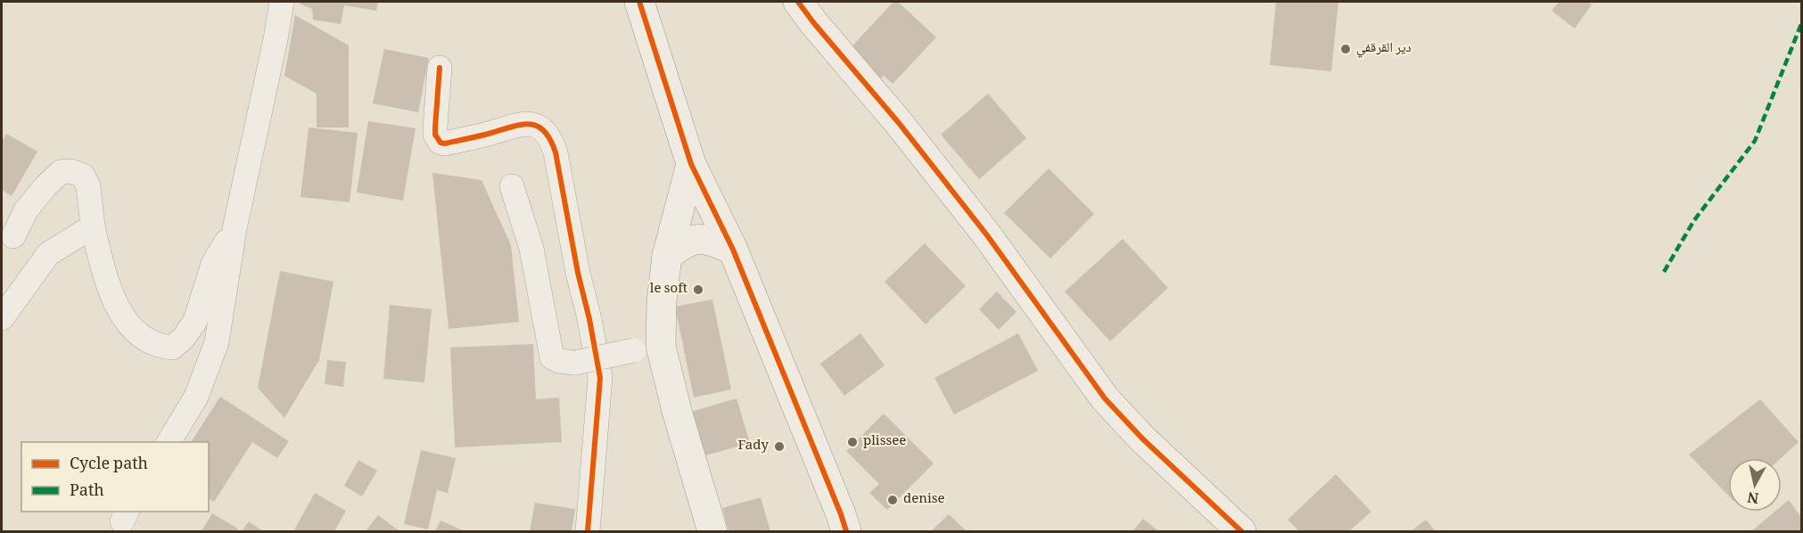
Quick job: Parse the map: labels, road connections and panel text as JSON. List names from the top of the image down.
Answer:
{
  "places": [
    "دير القرقفي",
    "le soft",
    "plissee",
    "Fady",
    "denise"
  ],
  "legend": ["Cycle path", "Path"],
  "north": "bottom"
}
